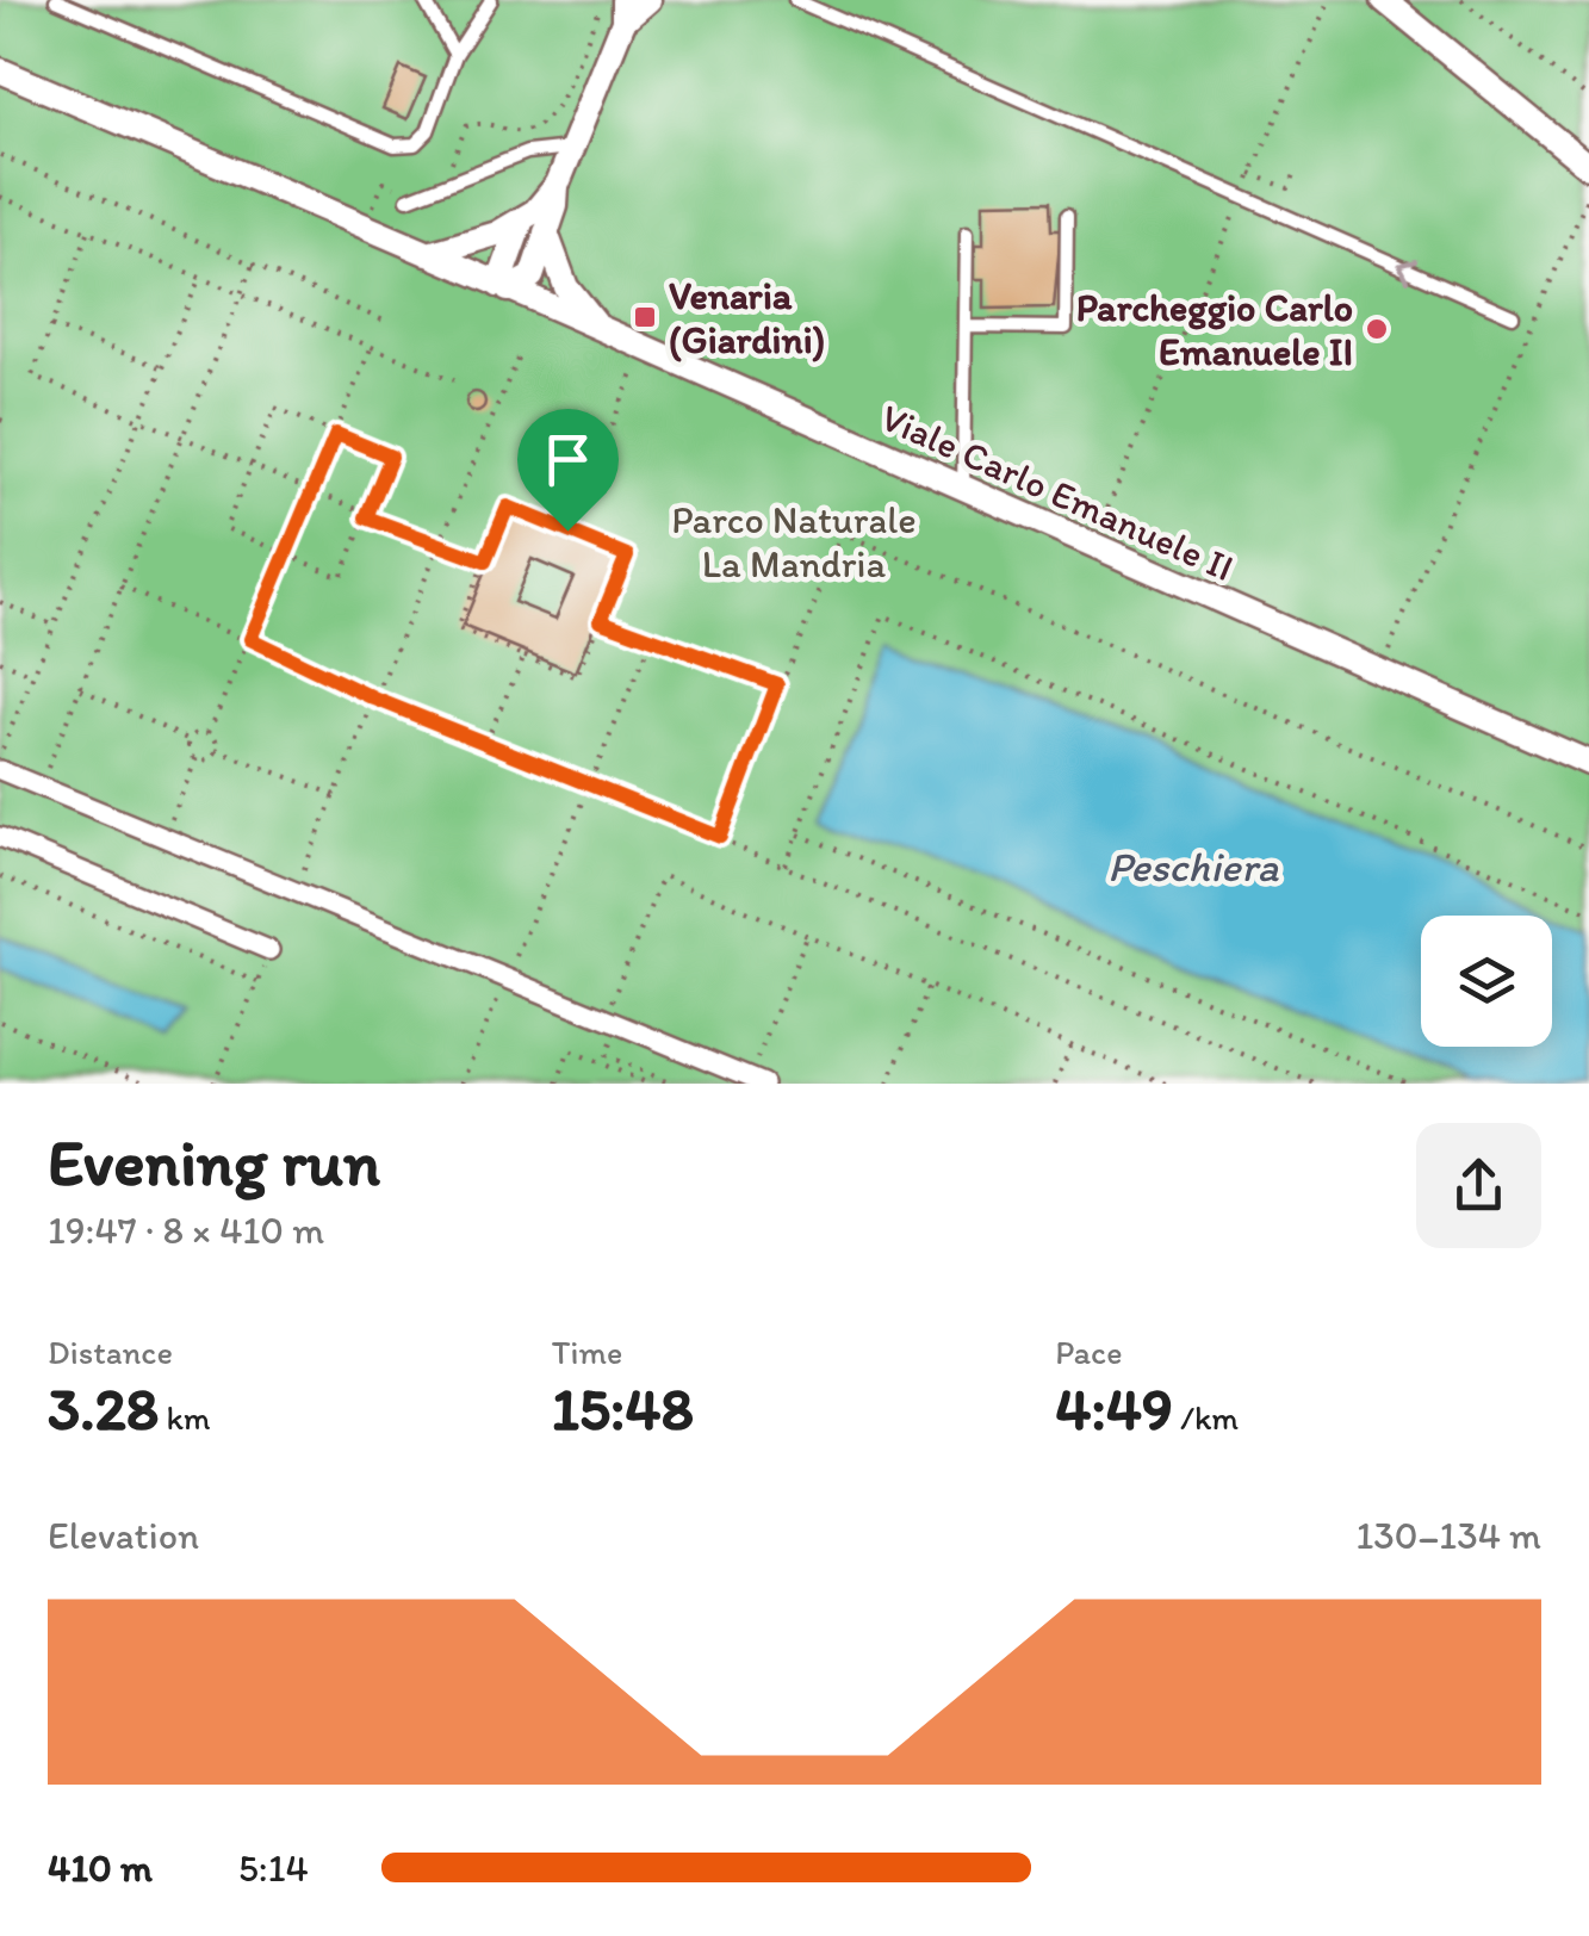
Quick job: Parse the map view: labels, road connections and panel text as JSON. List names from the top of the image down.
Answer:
{
  "streets": {
    "street": ["Viale Carlo Emanuele II"]
  },
  "water": ["Peschiera"],
  "parks": ["Parco Naturale La Mandria"],
  "places": {
    "transit": ["Venaria (Giardini)"],
    "other": ["Parcheggio Carlo Emanuele II"]
  },
  "page": {
    "heading": ["Evening run", "19:47 · 8 × 410 m"],
    "stats": [
      ["Distance", "3.28 km"],
      ["Time", "15:48"],
      ["Pace", "4:49 /km"]
    ],
    "chart": ["Elevation", "130–134 m"],
    "list": [
      {
        "name": "410 m",
        "note": "5:14"
      }
    ]
  }
}
